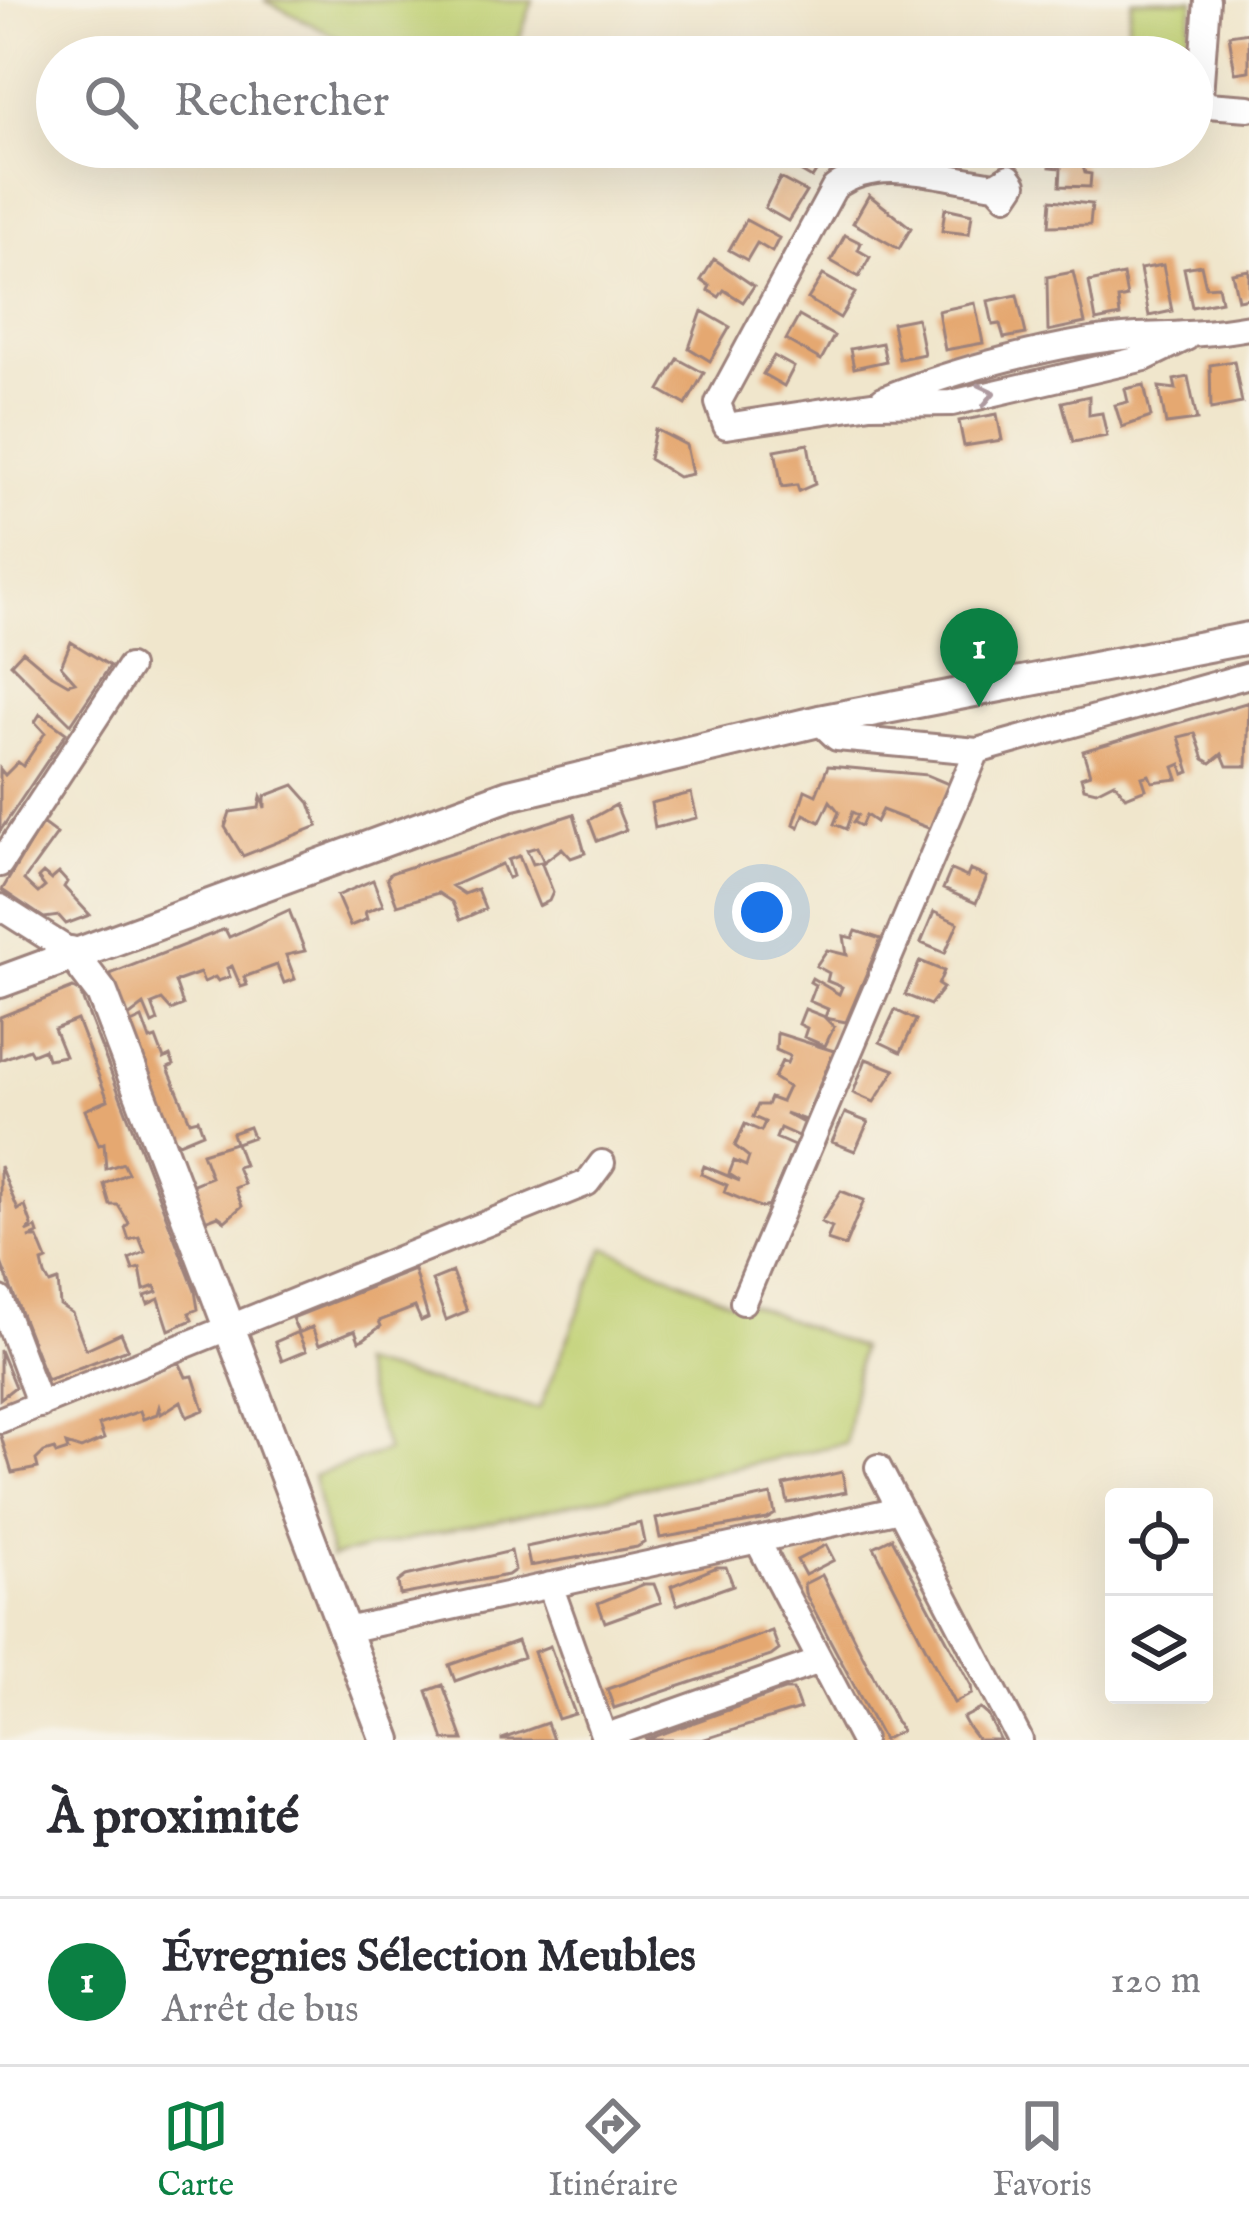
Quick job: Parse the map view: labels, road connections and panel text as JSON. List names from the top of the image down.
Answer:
{
  "page": {
    "search": "Rechercher",
    "pins": "1",
    "heading": "À proximité",
    "list": [
      {
        "mark": "1",
        "name": "Évregnies Sélection Meubles",
        "note": "Arrêt de bus",
        "value": "120 m"
      }
    ],
    "nav": ["Carte", "Itinéraire", "Favoris"]
  }
}
